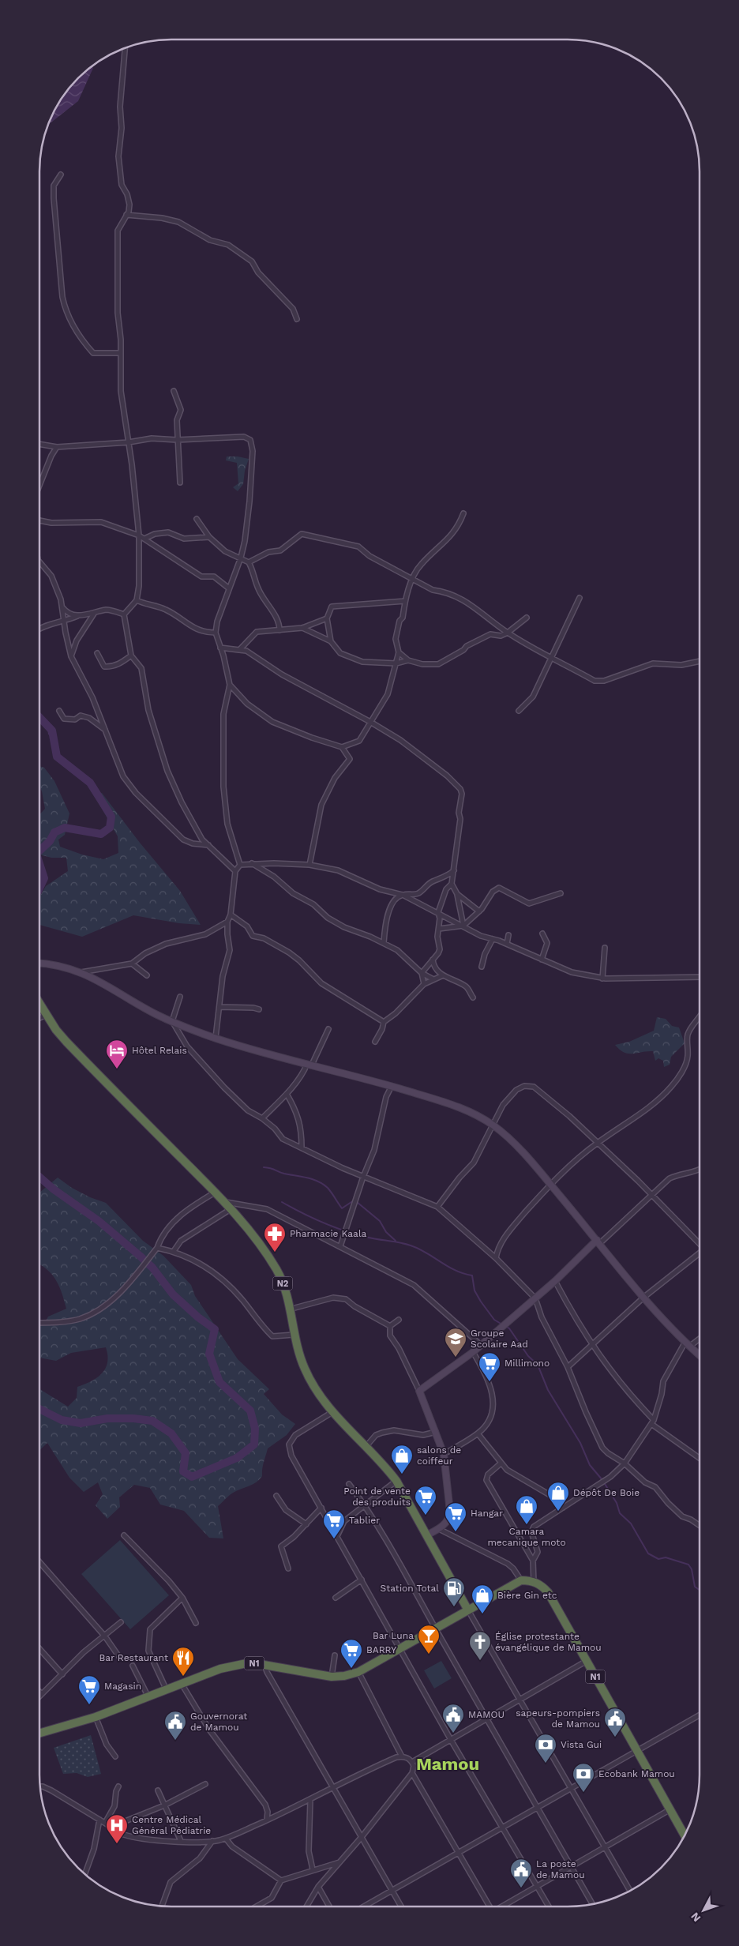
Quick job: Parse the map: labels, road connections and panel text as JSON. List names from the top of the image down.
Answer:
{
  "streets": {
    "highway": ["N2", "N1"]
  },
  "crossings": [
    ["N2", "N1"]
  ],
  "districts": ["Mamou"],
  "places": {
    "hotel": ["Hôtel Relais"],
    "pharmacy": ["Pharmacie Kaala"],
    "school or university": ["Groupe Scolaire Aad"],
    "supermarket": [
      "Millimono",
      "Point de vente des produits",
      "Hangar",
      "Tablier",
      "BARRY",
      "Magasin"
    ],
    "shop": [
      "salons de coiffeur",
      "Dépôt De Boie",
      "Camara mecanique moto",
      "Bière Gin etc"
    ],
    "fuel station": ["Station Total"],
    "bar": ["Bar Luna"],
    "church": ["Église protestante évangélique de Mamou"],
    "restaurant": ["Bar Restaurant"],
    "public building": [
      "MAMOU",
      "sapeurs-pompiers de Mamou",
      "Gouvernorat de Mamou",
      "La poste de Mamou"
    ],
    "bank": ["Vista Gui", "Ecobank Mamou"],
    "hospital": ["Centre Médical Général Pédiatrie"]
  },
  "north": "bottom left"
}
